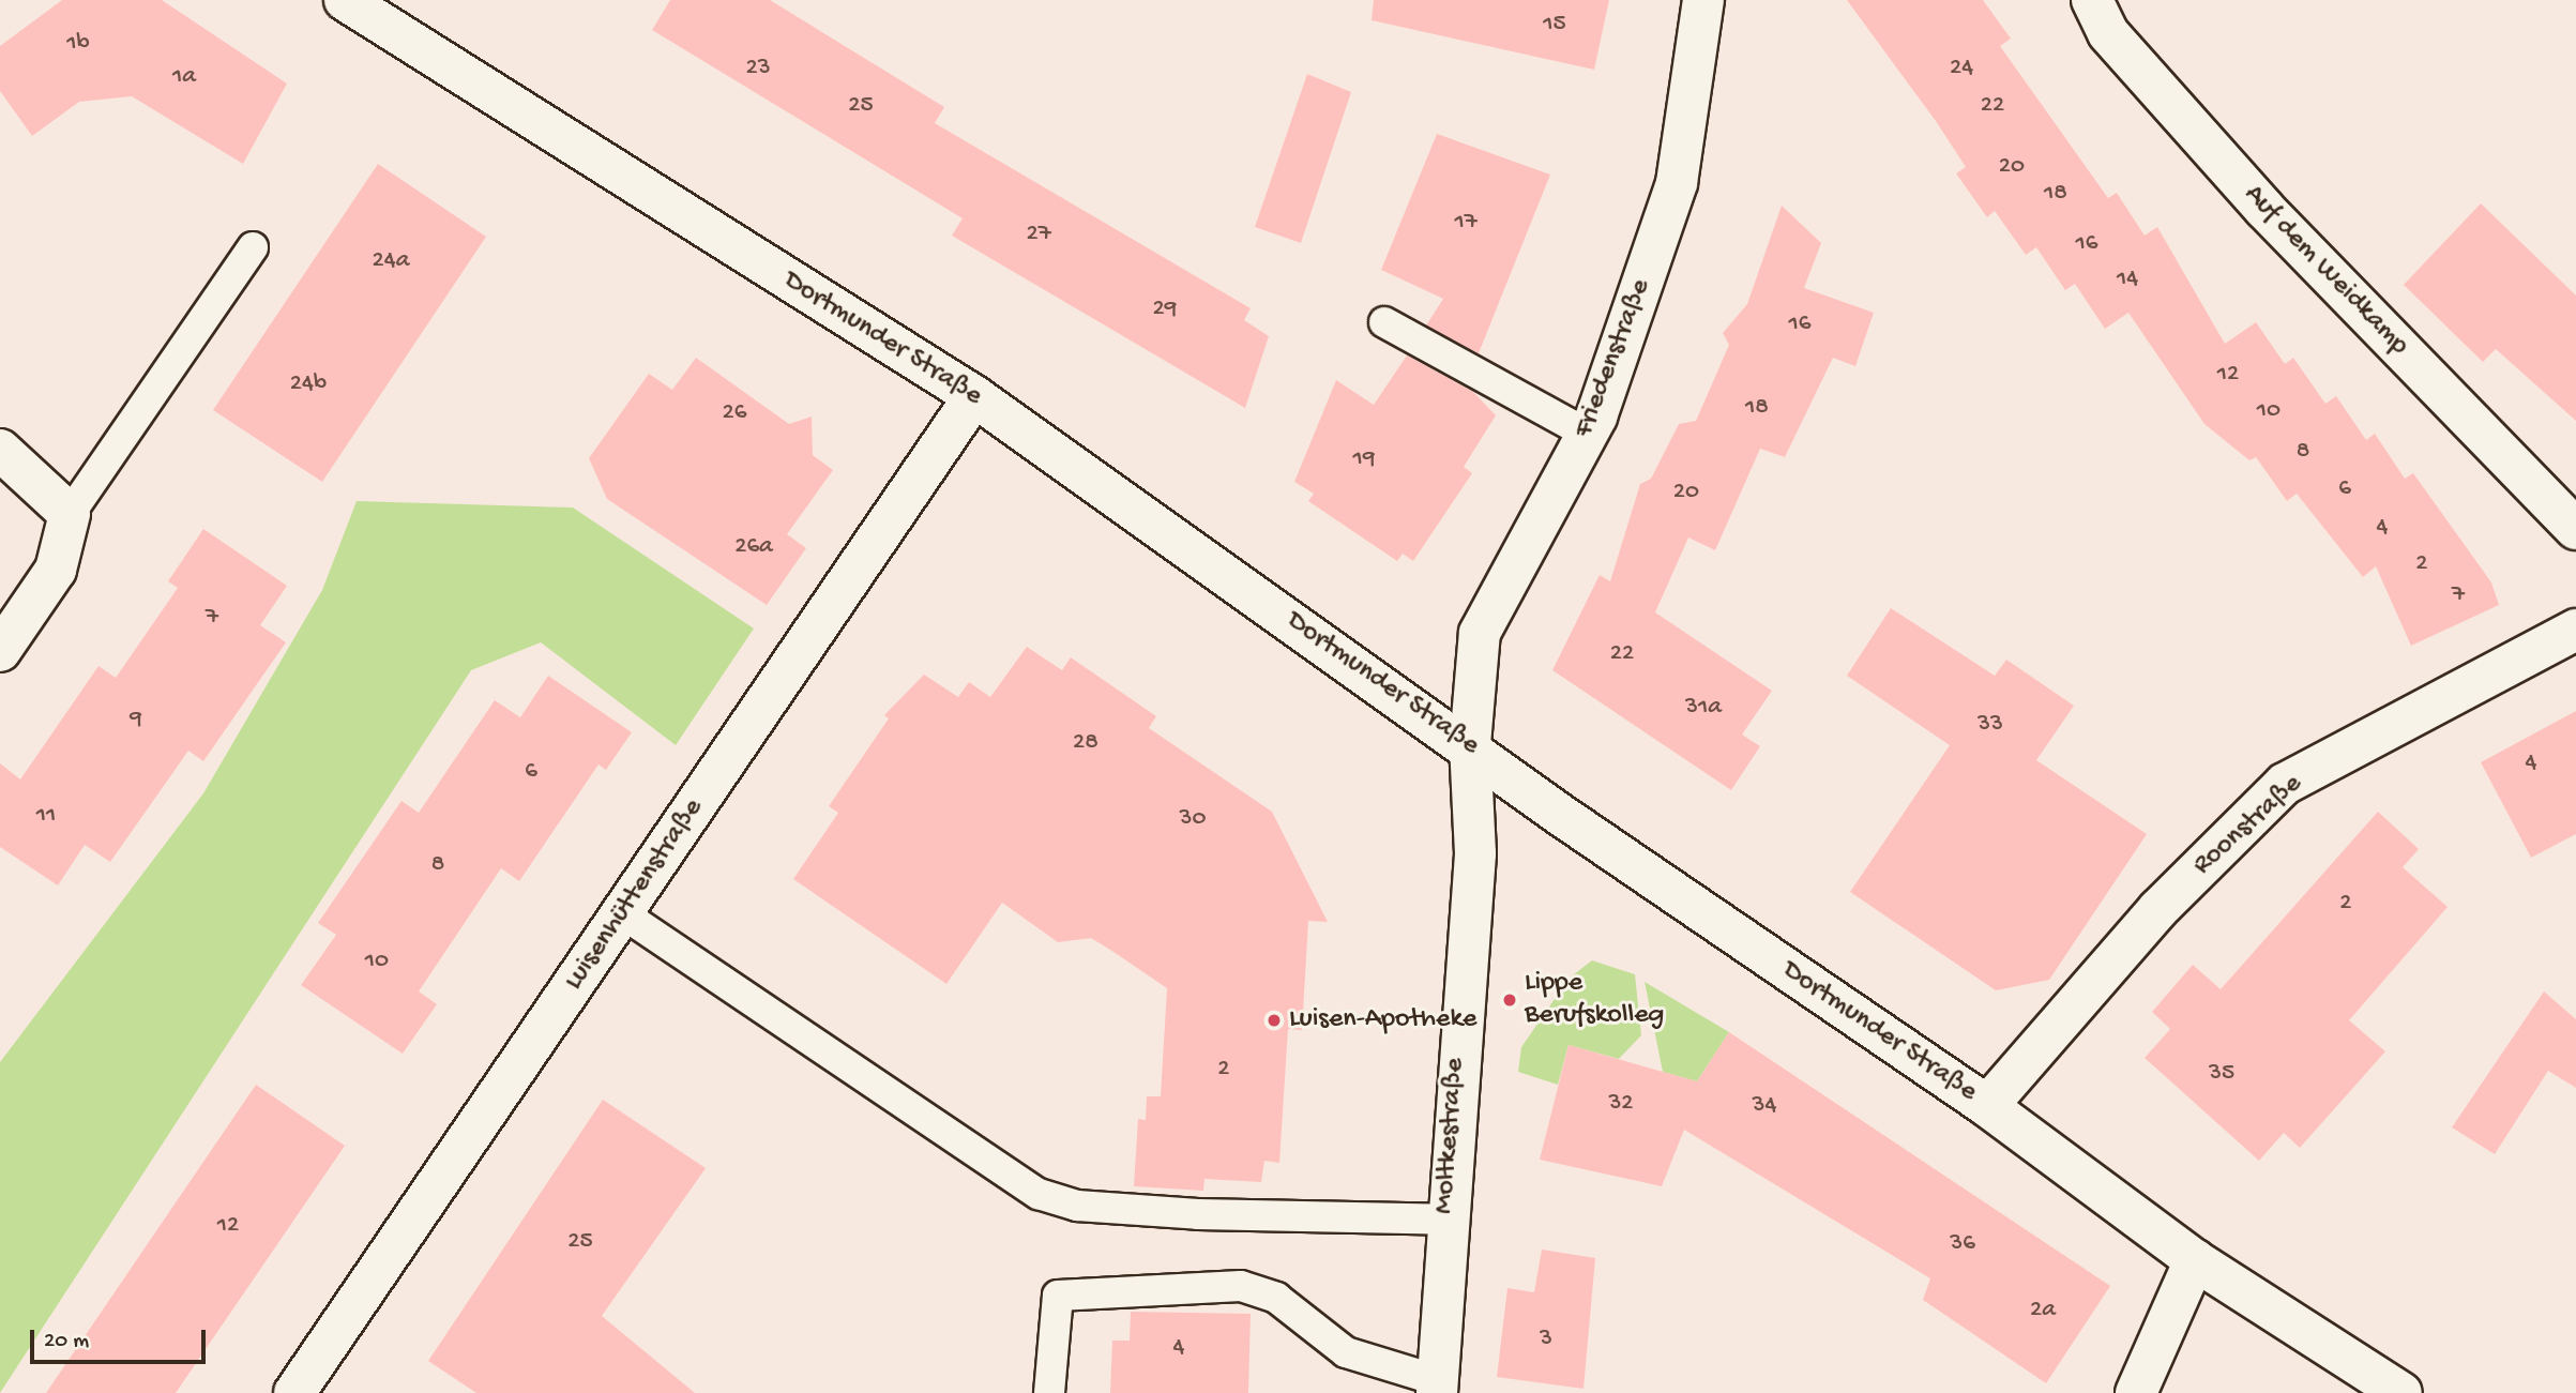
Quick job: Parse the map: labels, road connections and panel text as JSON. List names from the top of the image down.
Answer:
{
  "streets": {
    "street": [
      "Auf dem Weidkamp",
      "Dortmunder Straße",
      "Friedenstraße",
      "Roonstraße",
      "Luisenhüttenstraße",
      "Moltkestraße"
    ]
  },
  "crossings": [
    ["Dortmunder Straße", "Friedenstraße"],
    ["Dortmunder Straße", "Roonstraße"],
    ["Dortmunder Straße", "Luisenhüttenstraße"],
    ["Dortmunder Straße", "Moltkestraße"],
    ["Friedenstraße", "Moltkestraße"]
  ],
  "places": ["Lippe Berufskolleg", "Luisen-Apotheke"],
  "house_numbers": [
    "15",
    "1b",
    "23",
    "24",
    "1a",
    "25",
    "22",
    "20",
    "18",
    "17",
    "27",
    "16",
    "24a",
    "14",
    "29",
    "16",
    "12",
    "24b",
    "18",
    "10",
    "26",
    "8",
    "19",
    "6",
    "20",
    "4",
    "26a",
    "2",
    "7",
    "7",
    "22",
    "31a",
    "9",
    "33",
    "28",
    "4",
    "6",
    "11",
    "30",
    "8",
    "2",
    "10",
    "2",
    "35",
    "32",
    "34",
    "12",
    "25",
    "36",
    "2a",
    "3",
    "4"
  ],
  "scale_bar": "20 m"
}
